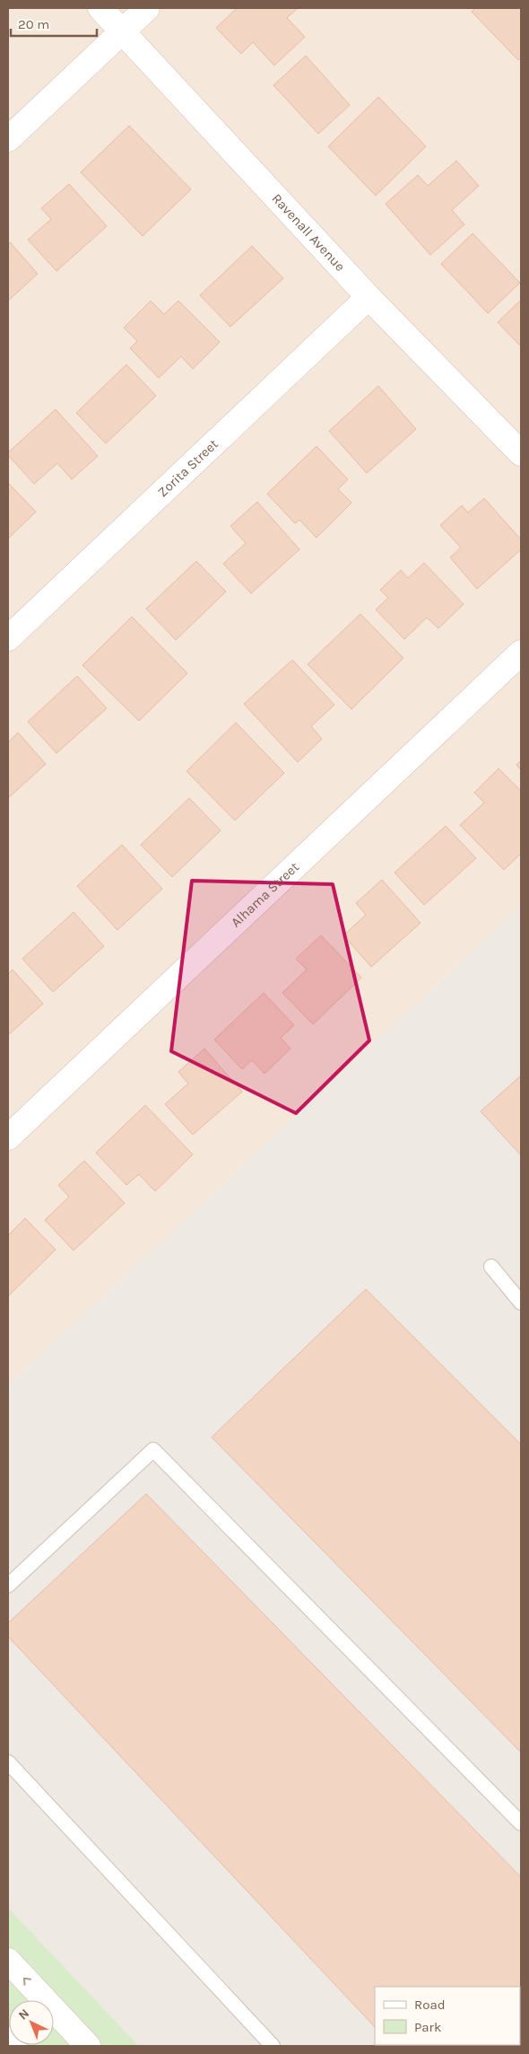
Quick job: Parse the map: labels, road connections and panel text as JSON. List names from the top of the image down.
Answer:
{
  "streets": {
    "street": ["Ravenall Avenue", "Zorita Street", "Alhama Street"]
  },
  "crossings": [
    ["Ravenall Avenue", "Zorita Street"]
  ],
  "legend": ["Road", "Park"],
  "scale_bar": "20 m",
  "north": "top left"
}
